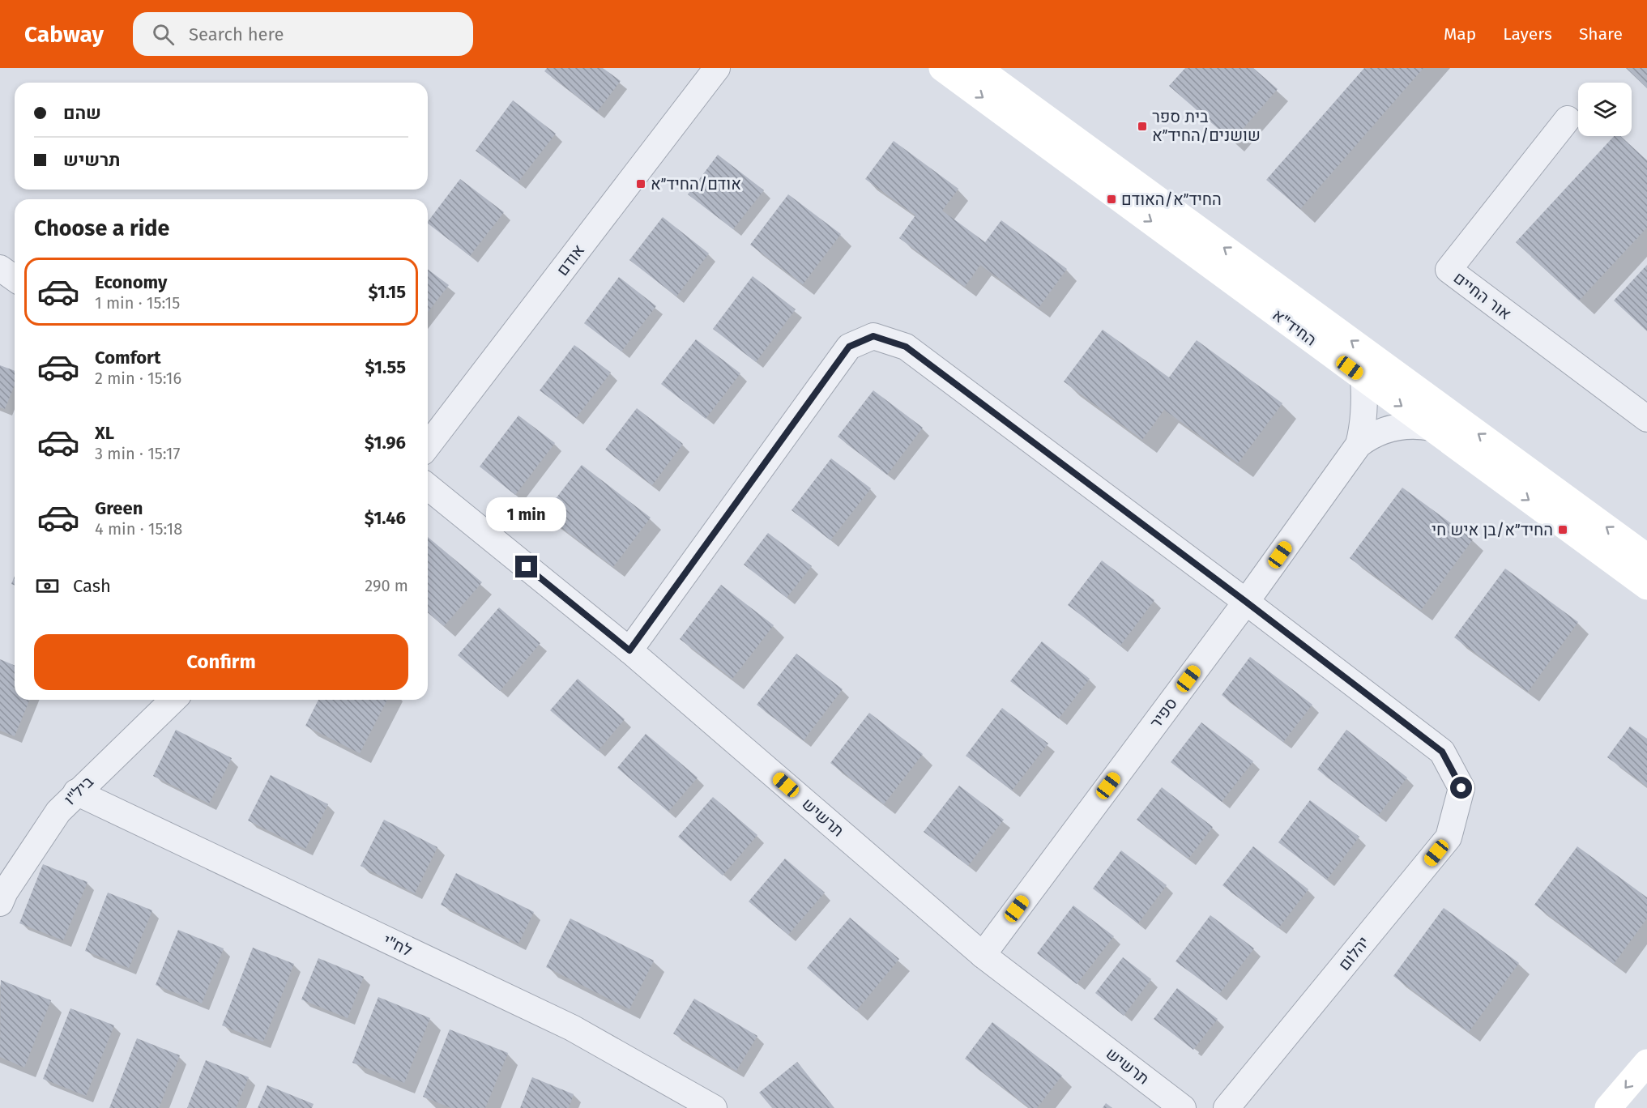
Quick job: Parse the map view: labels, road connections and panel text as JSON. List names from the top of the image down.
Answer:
{
  "streets": {
    "street": [
      "אודם",
      "אור החיים",
      "החיד\"א",
      "ספיר",
      "ביל\"ו",
      "תרשיש",
      "לח\"י",
      "יהלום"
    ]
  },
  "crossings": [
    ["החיד\"א", "ספיר"],
    ["ספיר", "תרשיש"],
    ["ספיר", "יהלום"],
    ["ביל\"ו", "לח\"י"]
  ],
  "places": {
    "transit": [
      "בית ספר שושנים/החיד״א",
      "אודם/החיד״א",
      "החיד״א/האודם",
      "החיד״א/בן איש חי"
    ]
  },
  "page": {
    "header": "Cabway",
    "search": "Search here",
    "nav": ["Map", "Layers", "Share"],
    "banner": ["שהם", "תרשיש"],
    "heading": "Choose a ride",
    "list": [
      {
        "name": "Economy",
        "note": "1 min · 15:15",
        "value": "$1.15"
      },
      {
        "name": "Comfort",
        "note": "2 min · 15:16",
        "value": "$1.55"
      },
      {
        "name": "XL",
        "note": "3 min · 15:17",
        "value": "$1.96"
      },
      {
        "name": "Green",
        "note": "4 min · 15:18",
        "value": "$1.46"
      }
    ],
    "bubble": "1 min",
    "pay": ["Cash", "290 m"],
    "buttons": "Confirm"
  }
}
